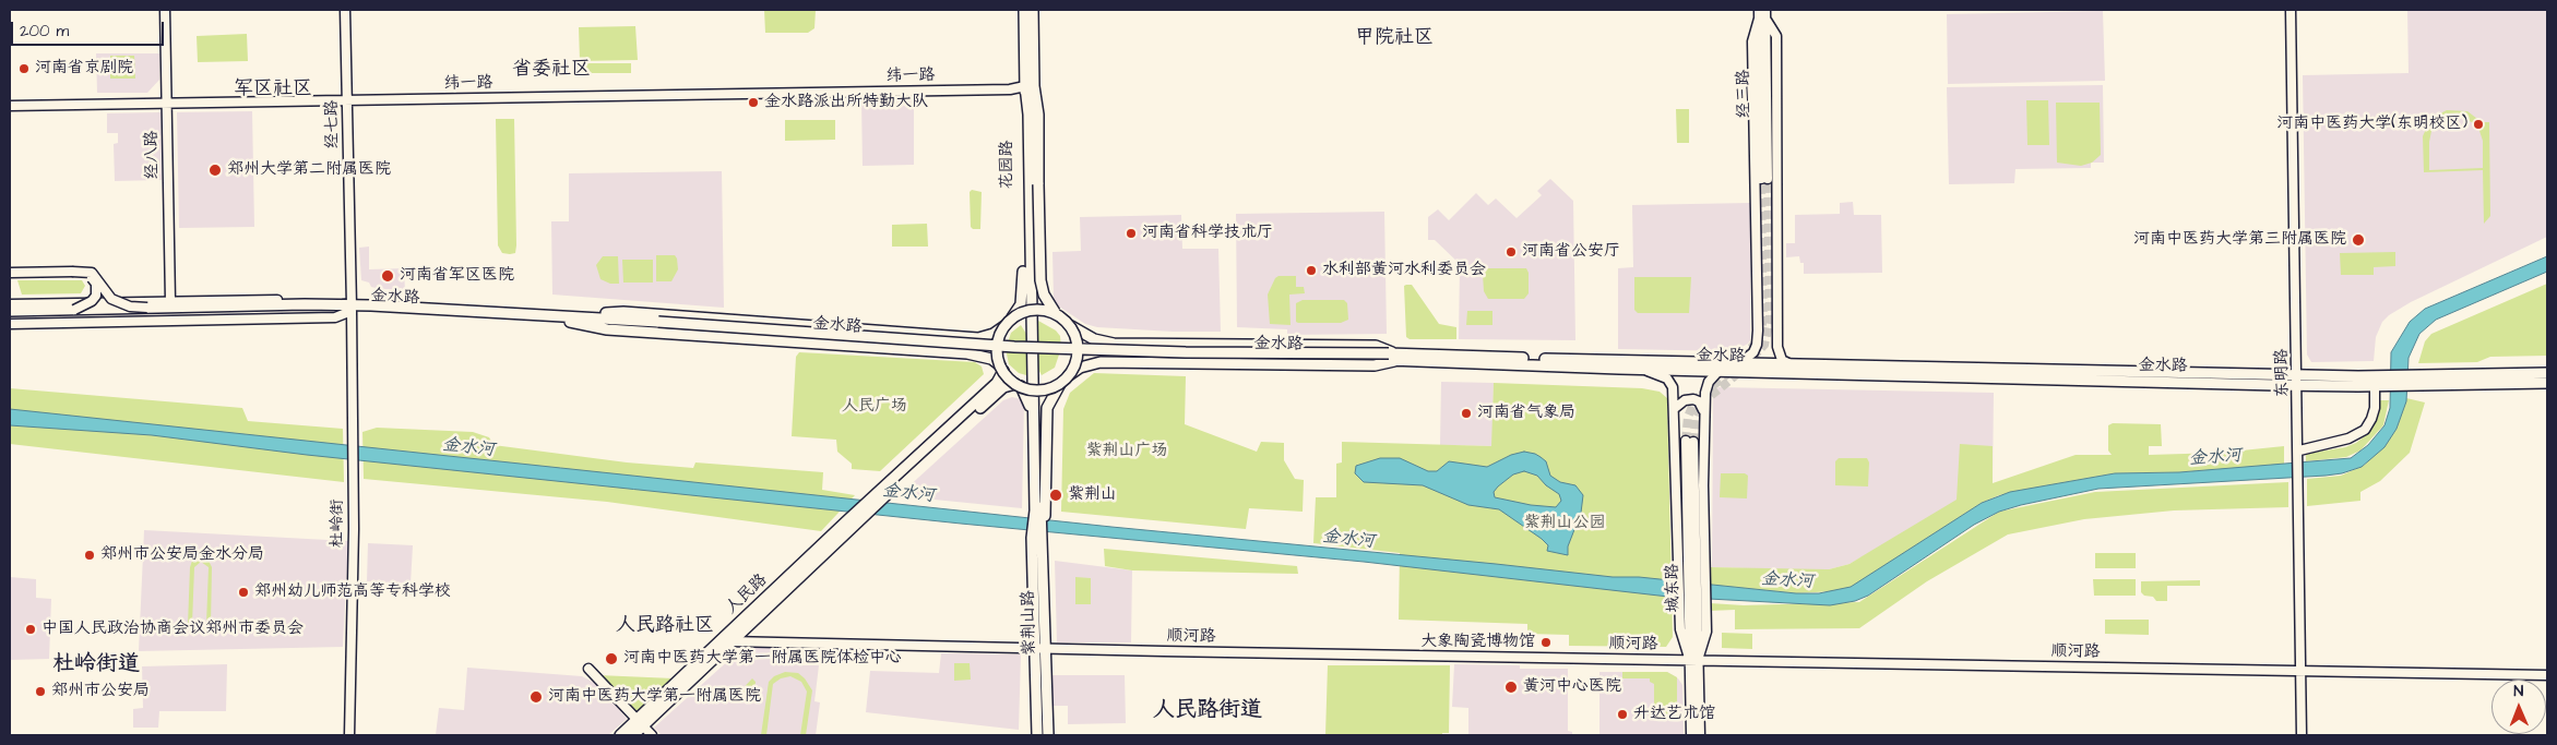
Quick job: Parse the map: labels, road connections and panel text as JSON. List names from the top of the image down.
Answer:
{
  "streets": {
    "main road": [
      "花园路",
      "金水路",
      "人民路",
      "紫荆山路"
    ],
    "street": [
      "纬一路",
      "经三路",
      "经七路",
      "经八路",
      "东明路",
      "杜岭街",
      "城东路",
      "顺河路"
    ]
  },
  "crossings": [
    ["纬一路", "经七路"],
    ["纬一路", "经八路"],
    ["纬一路", "花园路"],
    ["经七路", "金水路"],
    ["经七路", "杜岭街"],
    ["金水路", "东明路"],
    ["金水路", "杜岭街"],
    ["东明路", "顺河路"],
    ["城东路", "顺河路"],
    ["人民路", "顺河路"],
    ["紫荆山路", "顺河路"]
  ],
  "districts": [
    "甲院社区",
    "省委社区",
    "军区社区",
    "人民路社区",
    "杜岭街道",
    "人民路街道"
  ],
  "water": ["金水河"],
  "parks": ["人民广场", "紫荆山广场", "紫荆山公园"],
  "places": [
    "河南省京剧院",
    "金水路派出所特勤大队",
    "河南中医药大学(东明校区)",
    "郑州大学第二附属医院",
    "河南省科学技术厅",
    "河南中医药大学第三附属医院",
    "河南省公安厅",
    "水利部黄河水利委员会",
    "河南省军区医院",
    "河南省气象局",
    "紫荆山",
    "郑州市公安局金水分局",
    "郑州幼儿师范高等专科学校",
    "中国人民政治协商会议郑州市委员会",
    "大象陶瓷博物馆",
    "河南中医药大学第一附属医院体检中心",
    "黄河中心医院",
    "郑州市公安局",
    "河南中医药大学第一附属医院",
    "升达艺术馆"
  ],
  "scale_bar": "200 m",
  "north": "top"
}
